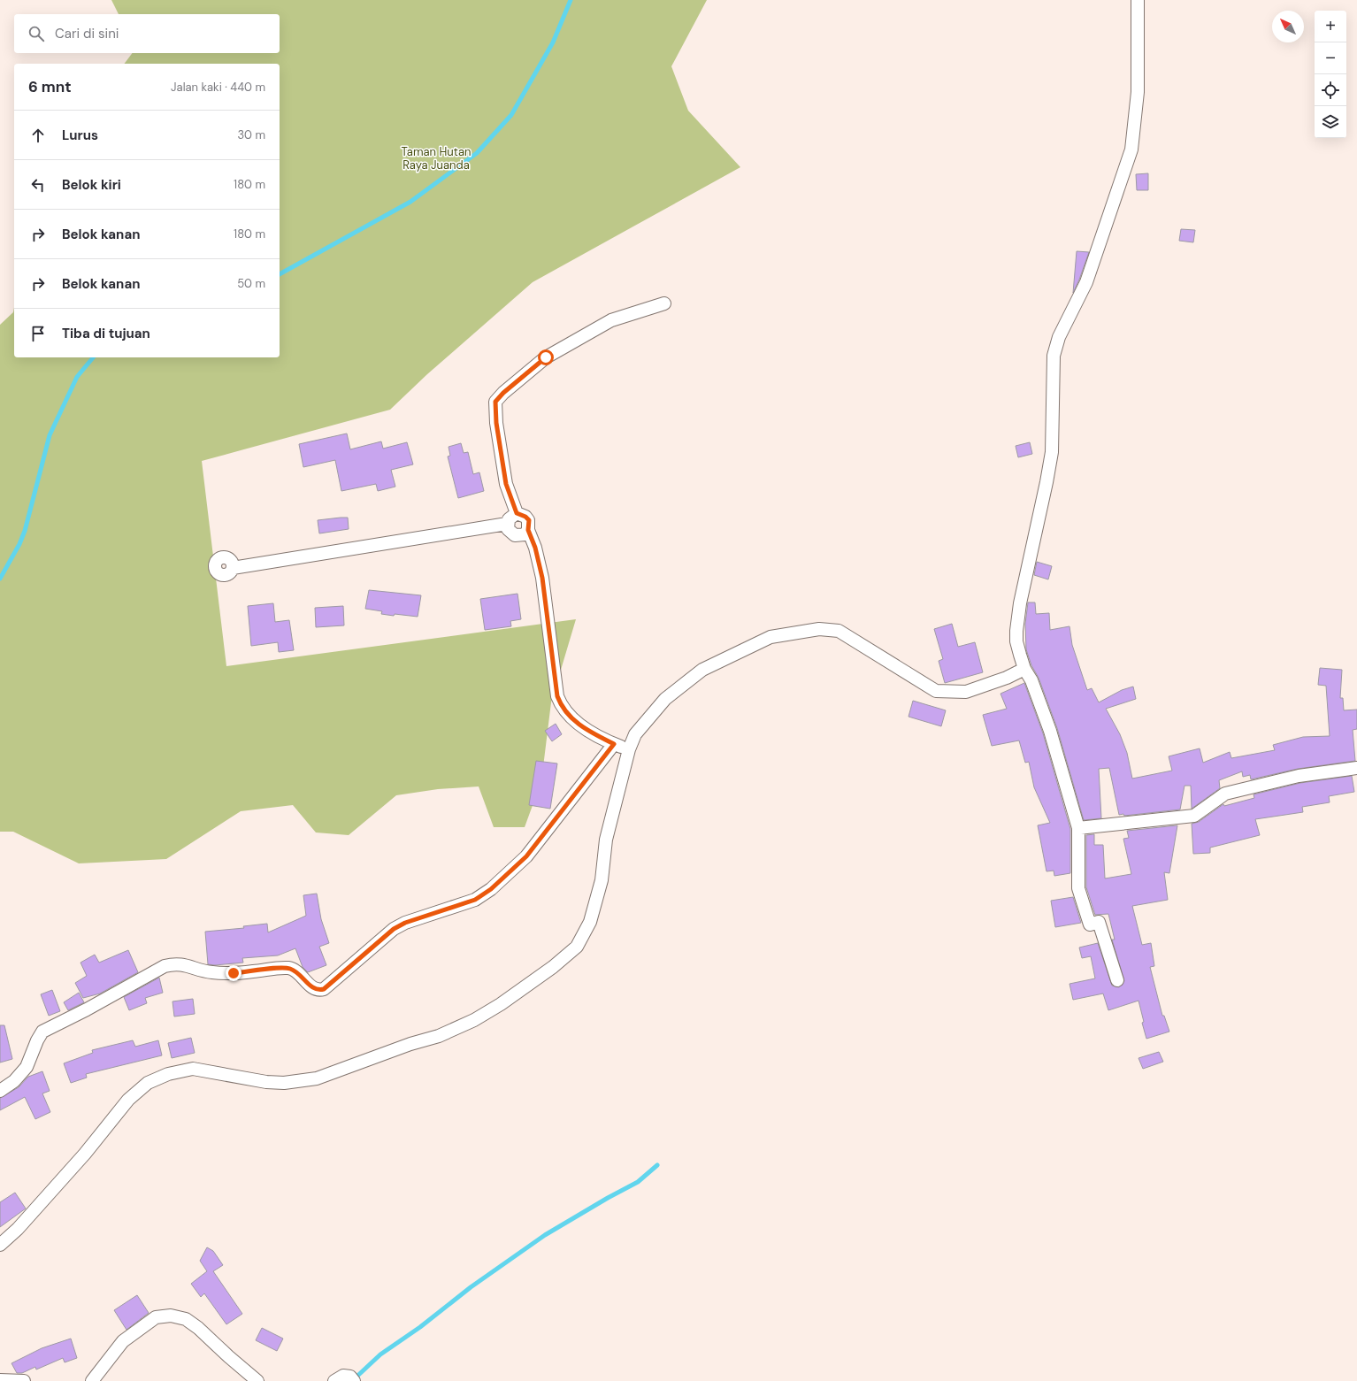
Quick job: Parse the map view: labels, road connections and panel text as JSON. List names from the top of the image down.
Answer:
{
  "parks": ["Taman Hutan Raya Juanda"],
  "north": "top left",
  "page": {
    "map_buttons": ["+", "−"],
    "search": "Cari di sini",
    "heading": ["6 mnt", "Jalan kaki · 440 m"],
    "list": [
      ["Lurus", "30 m"],
      ["Belok kiri", "180 m"],
      ["Belok kanan", "180 m"],
      ["Belok kanan", "50 m"],
      "Tiba di tujuan"
    ]
  }
}
